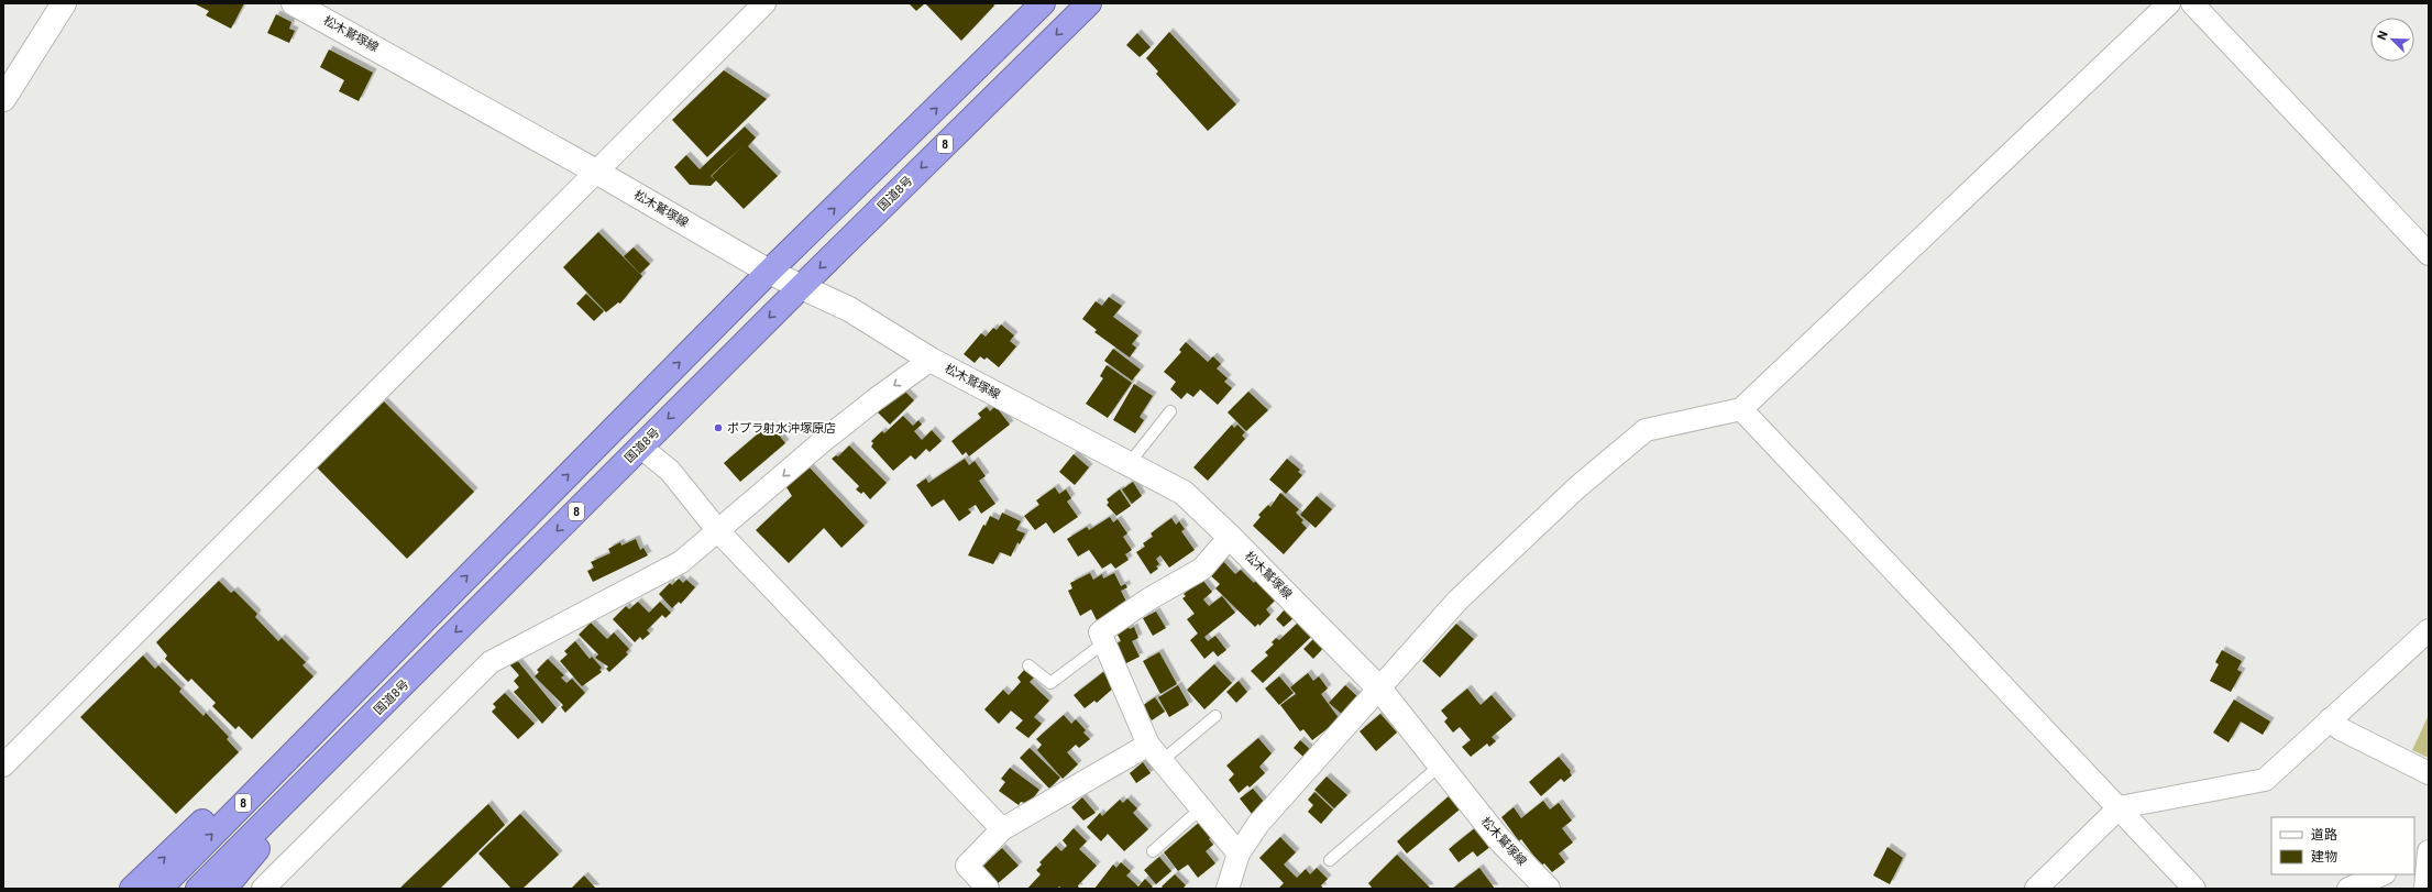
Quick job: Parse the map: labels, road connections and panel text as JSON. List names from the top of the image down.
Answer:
{
  "streets": {
    "highway": ["8", "国道8号"],
    "main road": ["松木鷲塚線"]
  },
  "crossings": [
    ["松木鷲塚線", "8"],
    ["松木鷲塚線", "国道8号"]
  ],
  "places": ["ポプラ射水沖塚原店"],
  "legend": ["道路", "建物"],
  "north": "top left"
}
